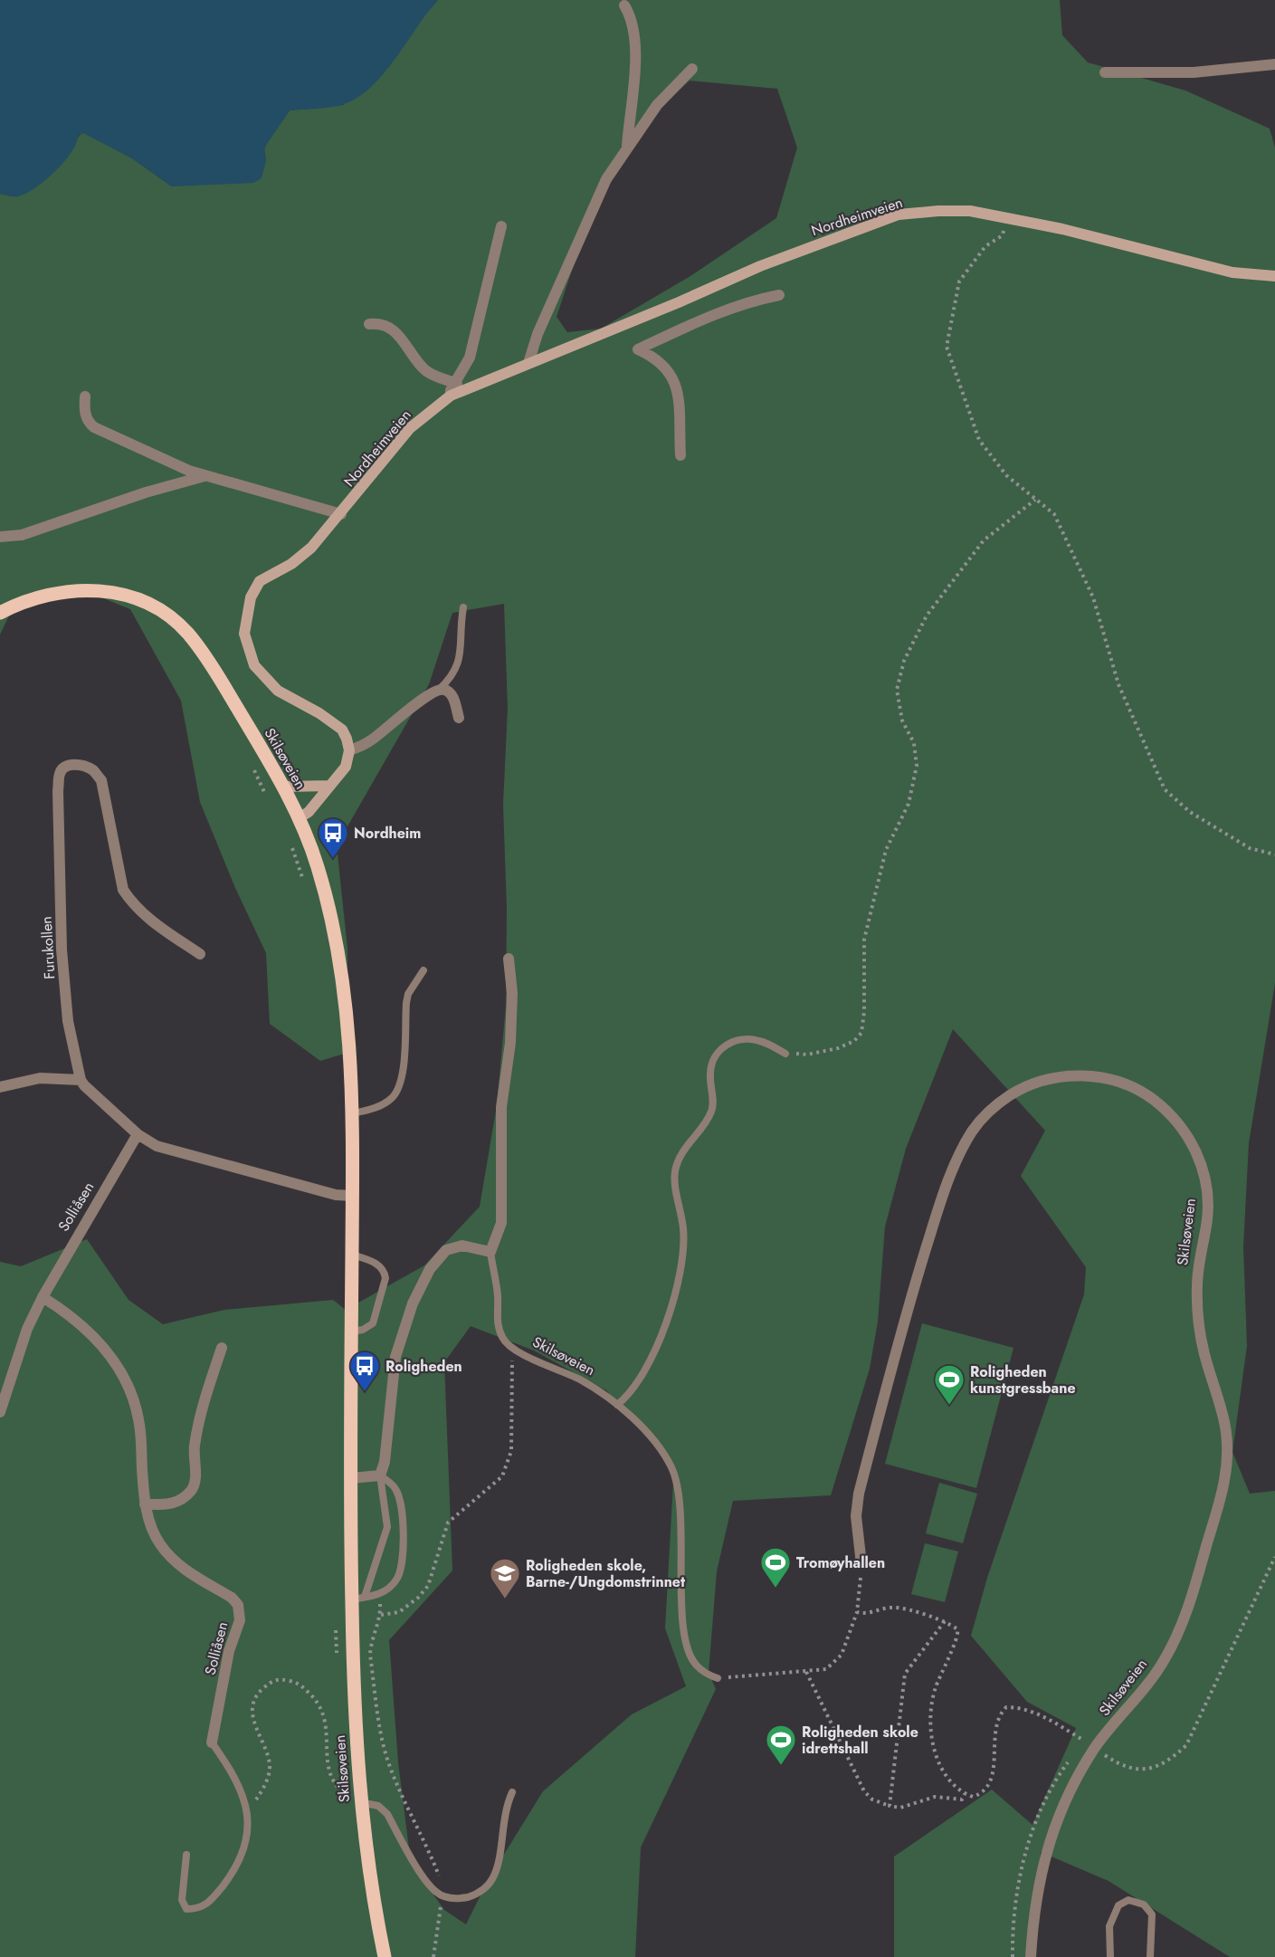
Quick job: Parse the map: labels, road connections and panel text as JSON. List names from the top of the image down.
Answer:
{
  "streets": {
    "main road": ["Nordheimveien", "Skilsøveien"],
    "street": ["Furukollen", "Solliåsen"]
  },
  "places": {
    "bus stop": ["Nordheim", "Roligheden"],
    "sports": ["Roligheden kunstgressbane", "Tromøyhallen", "Roligheden skole idrettshall"],
    "school or university": ["Roligheden skole, Barne-/Ungdomstrinnet"]
  }
}
